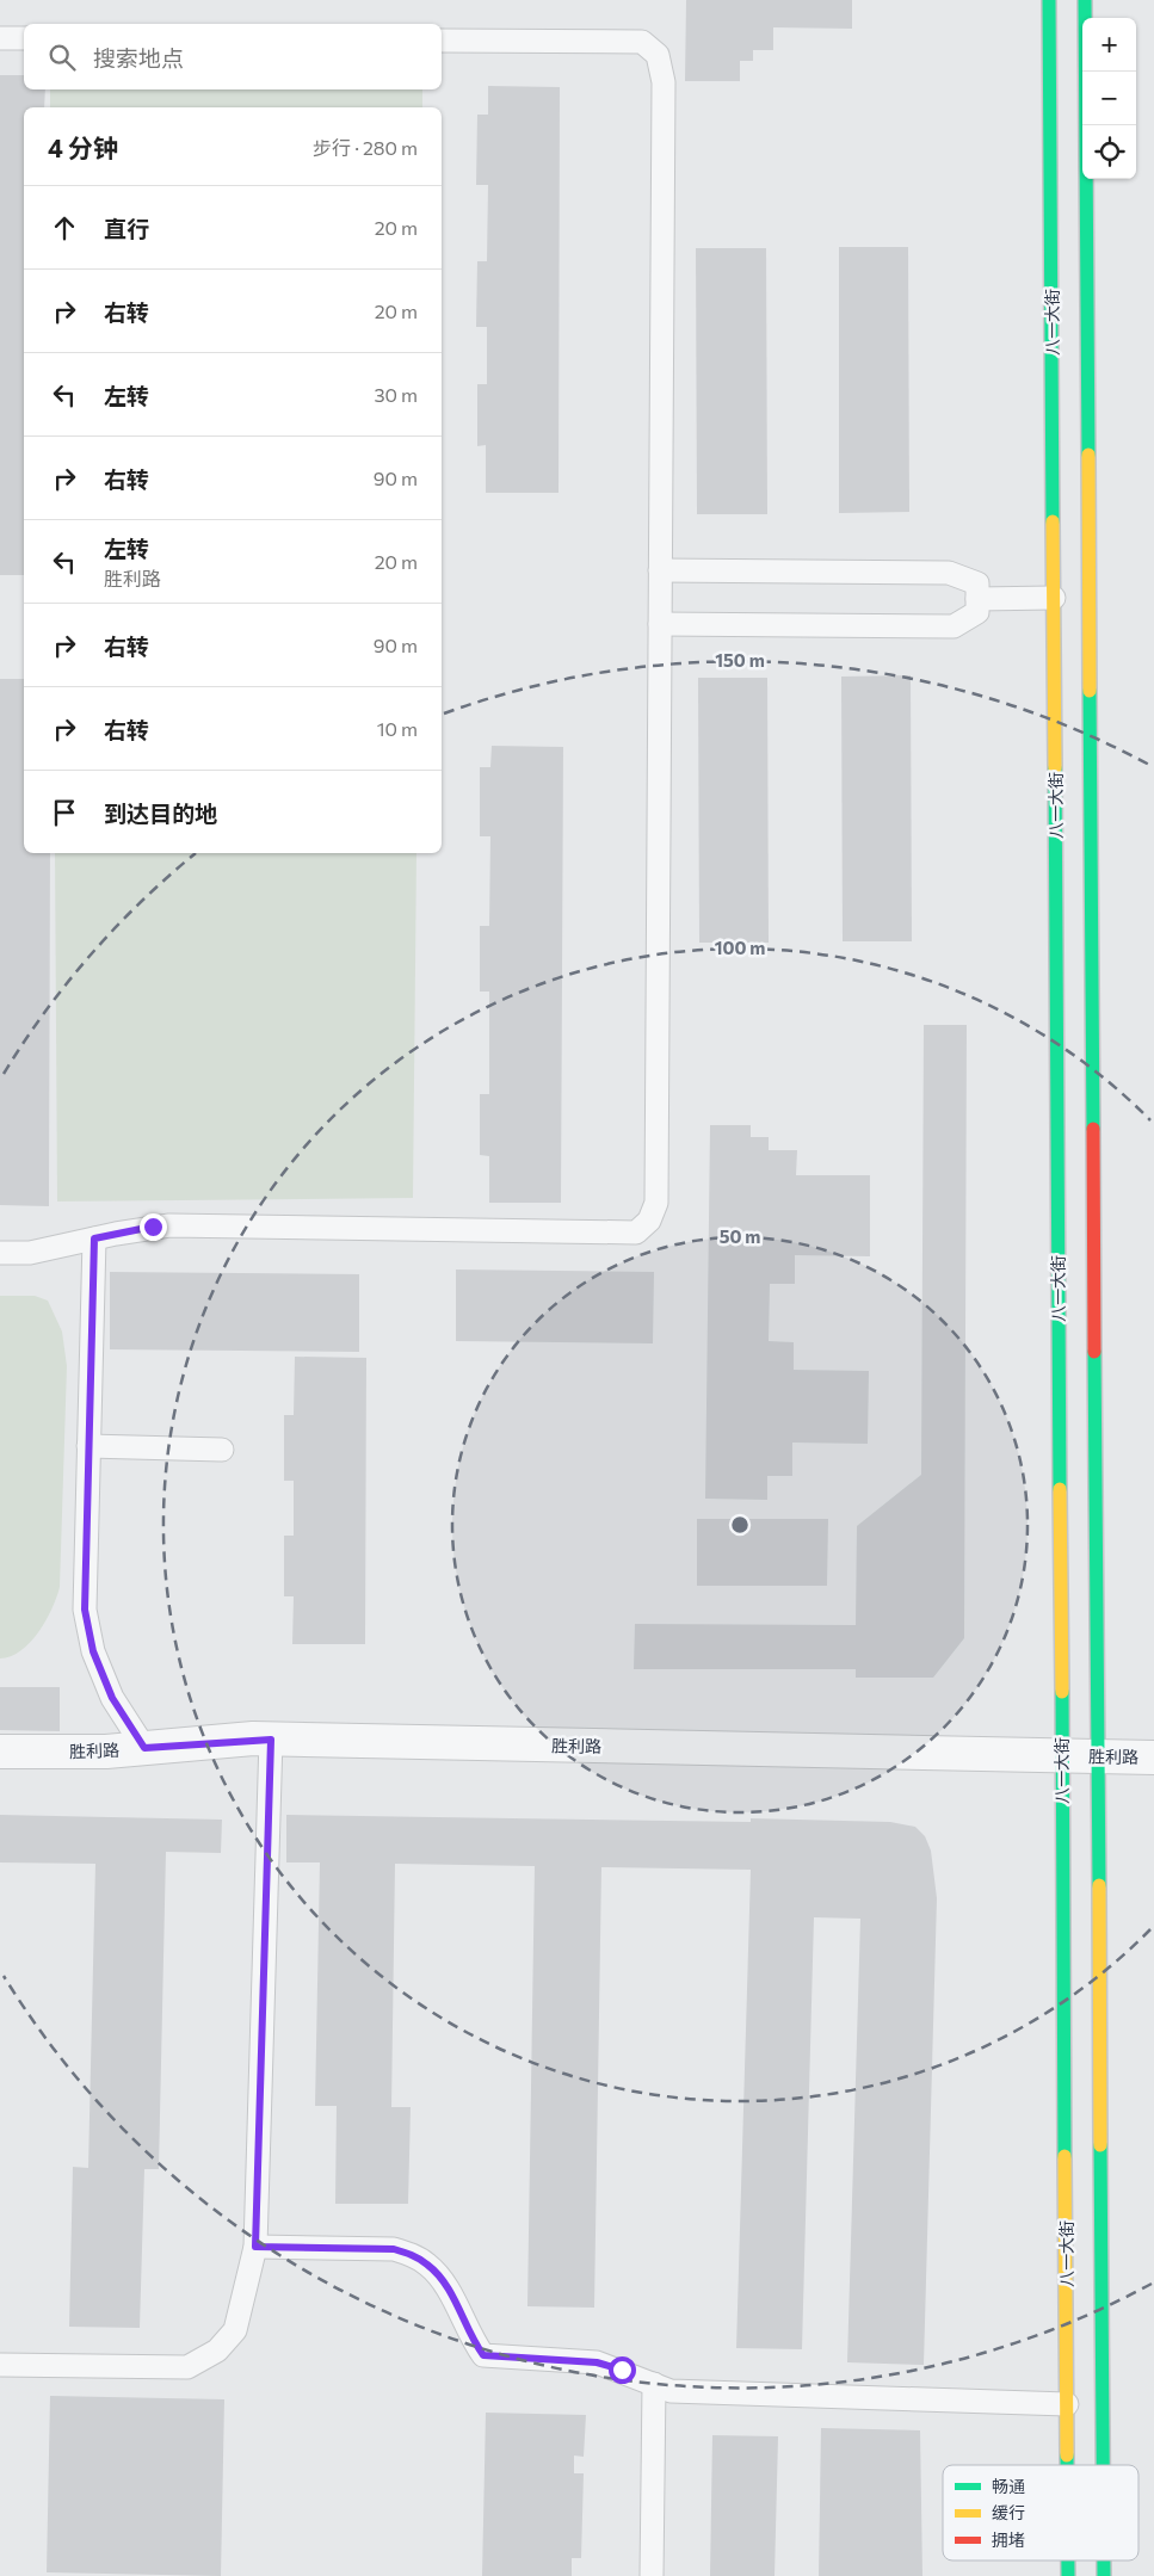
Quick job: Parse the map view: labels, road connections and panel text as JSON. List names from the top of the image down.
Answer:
{
  "streets": {
    "street": ["八一大街", "胜利路"]
  },
  "crossings": [
    ["八一大街", "胜利路"]
  ],
  "legend": ["畅通", "缓行", "拥堵"],
  "page": {
    "map_buttons": ["+", "−"],
    "search": "搜索地点",
    "heading": ["4 分钟", "步行 · 280 m"],
    "list": [
      ["直行", "20 m"],
      ["右转", "20 m"],
      ["左转", "30 m"],
      ["右转", "90 m"],
      ["左转", "胜利路", "20 m"],
      ["右转", "90 m"],
      ["右转", "10 m"],
      "到达目的地"
    ]
  },
  "rings": ["150 m", "100 m", "50 m"]
}
